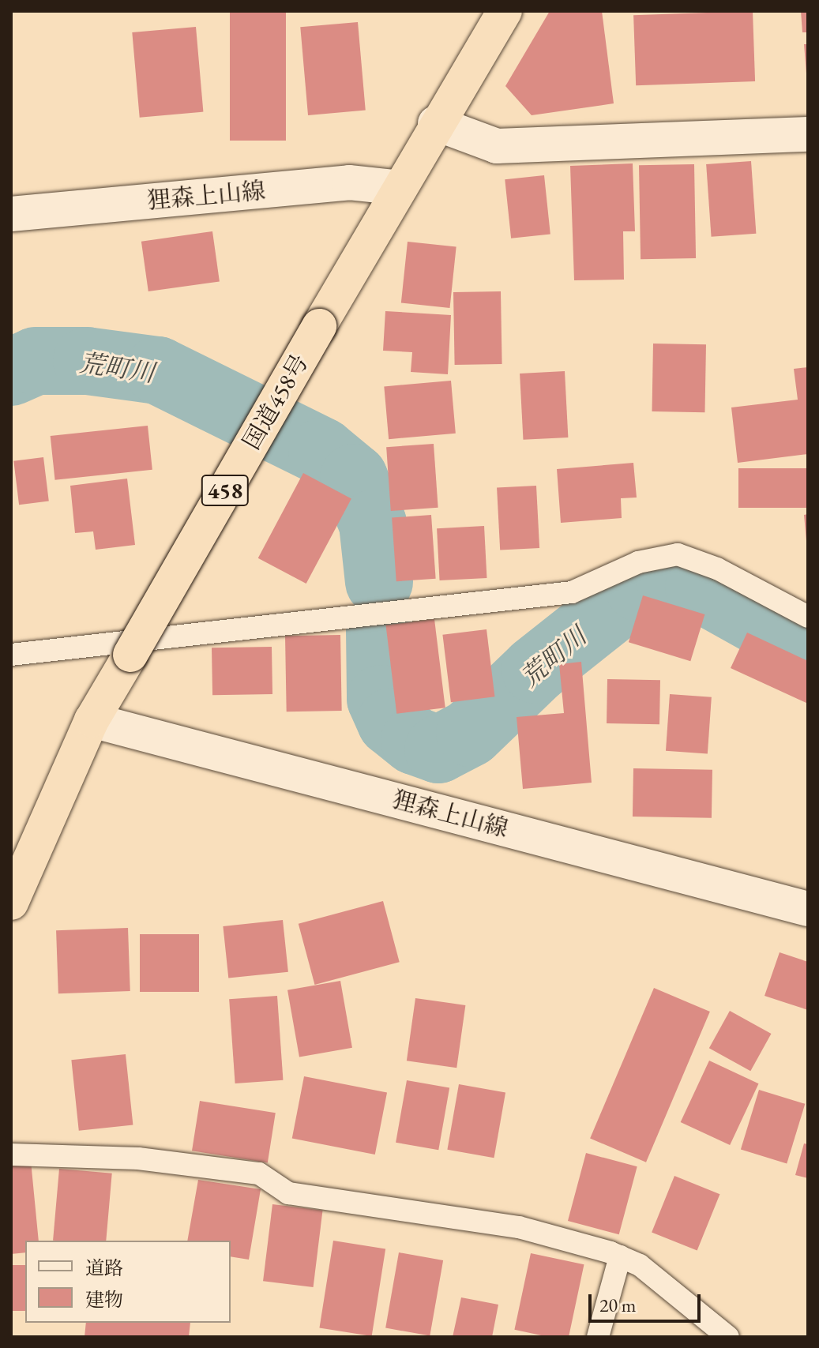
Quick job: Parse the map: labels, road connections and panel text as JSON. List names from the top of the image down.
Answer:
{
  "streets": {
    "highway": ["国道458号", "458"],
    "main road": ["狸森上山線"]
  },
  "crossings": [
    ["狸森上山線", "国道458号"]
  ],
  "water": ["荒町川"],
  "legend": ["道路", "建物"],
  "scale_bar": "20 m"
}
